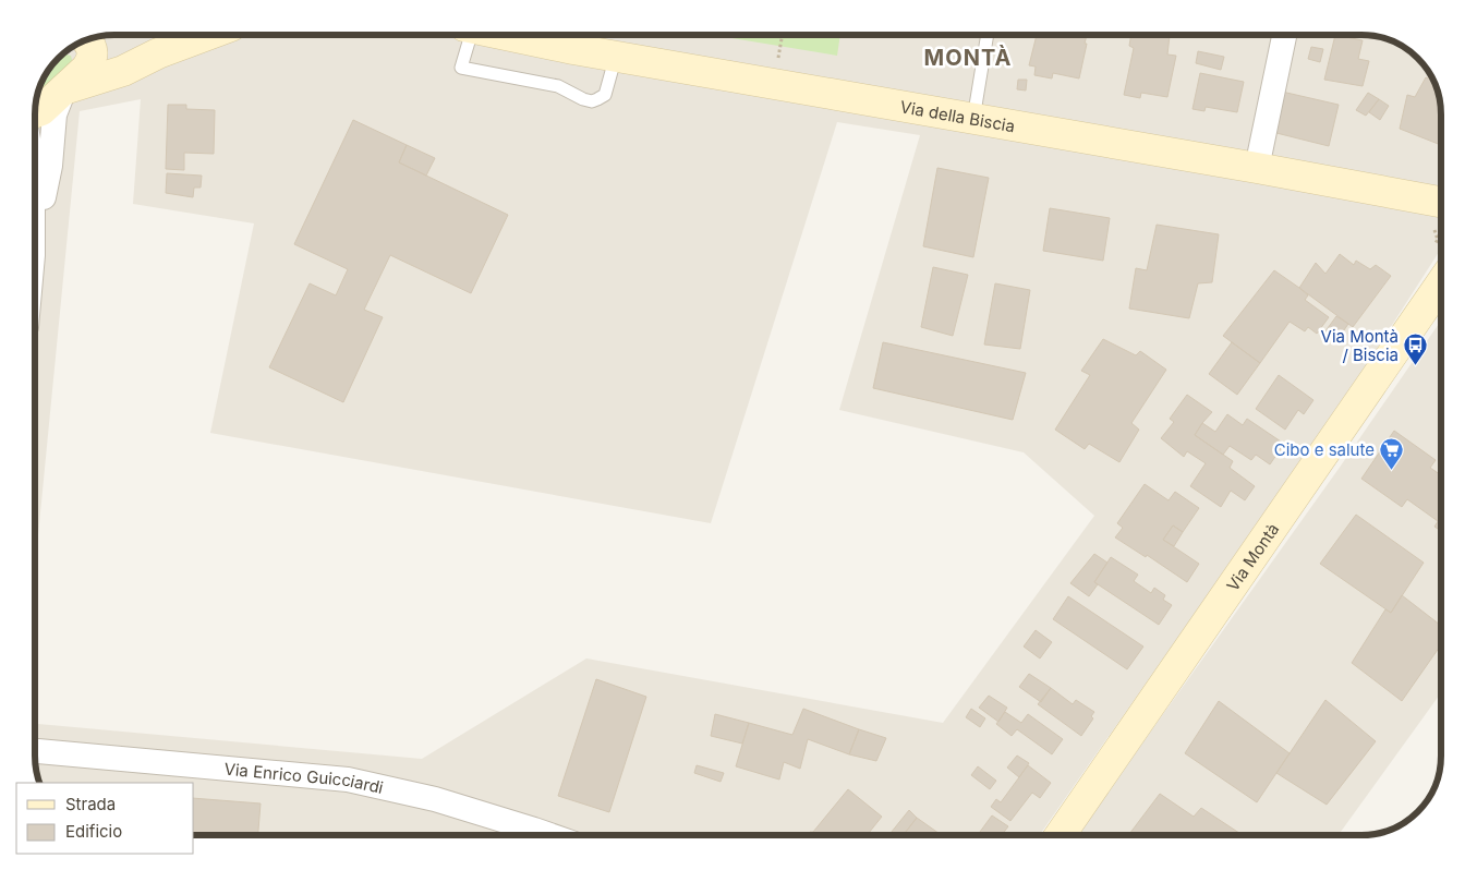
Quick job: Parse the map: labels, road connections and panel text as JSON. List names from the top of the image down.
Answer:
{
  "streets": {
    "street": ["Via della Biscia", "Via Montà", "Via Enrico Guicciardi"]
  },
  "districts": ["MONTÀ"],
  "places": {
    "bus stop": ["Via Montà / Biscia"],
    "supermarket": ["Cibo e salute"]
  },
  "legend": ["Strada", "Edificio"]
}
